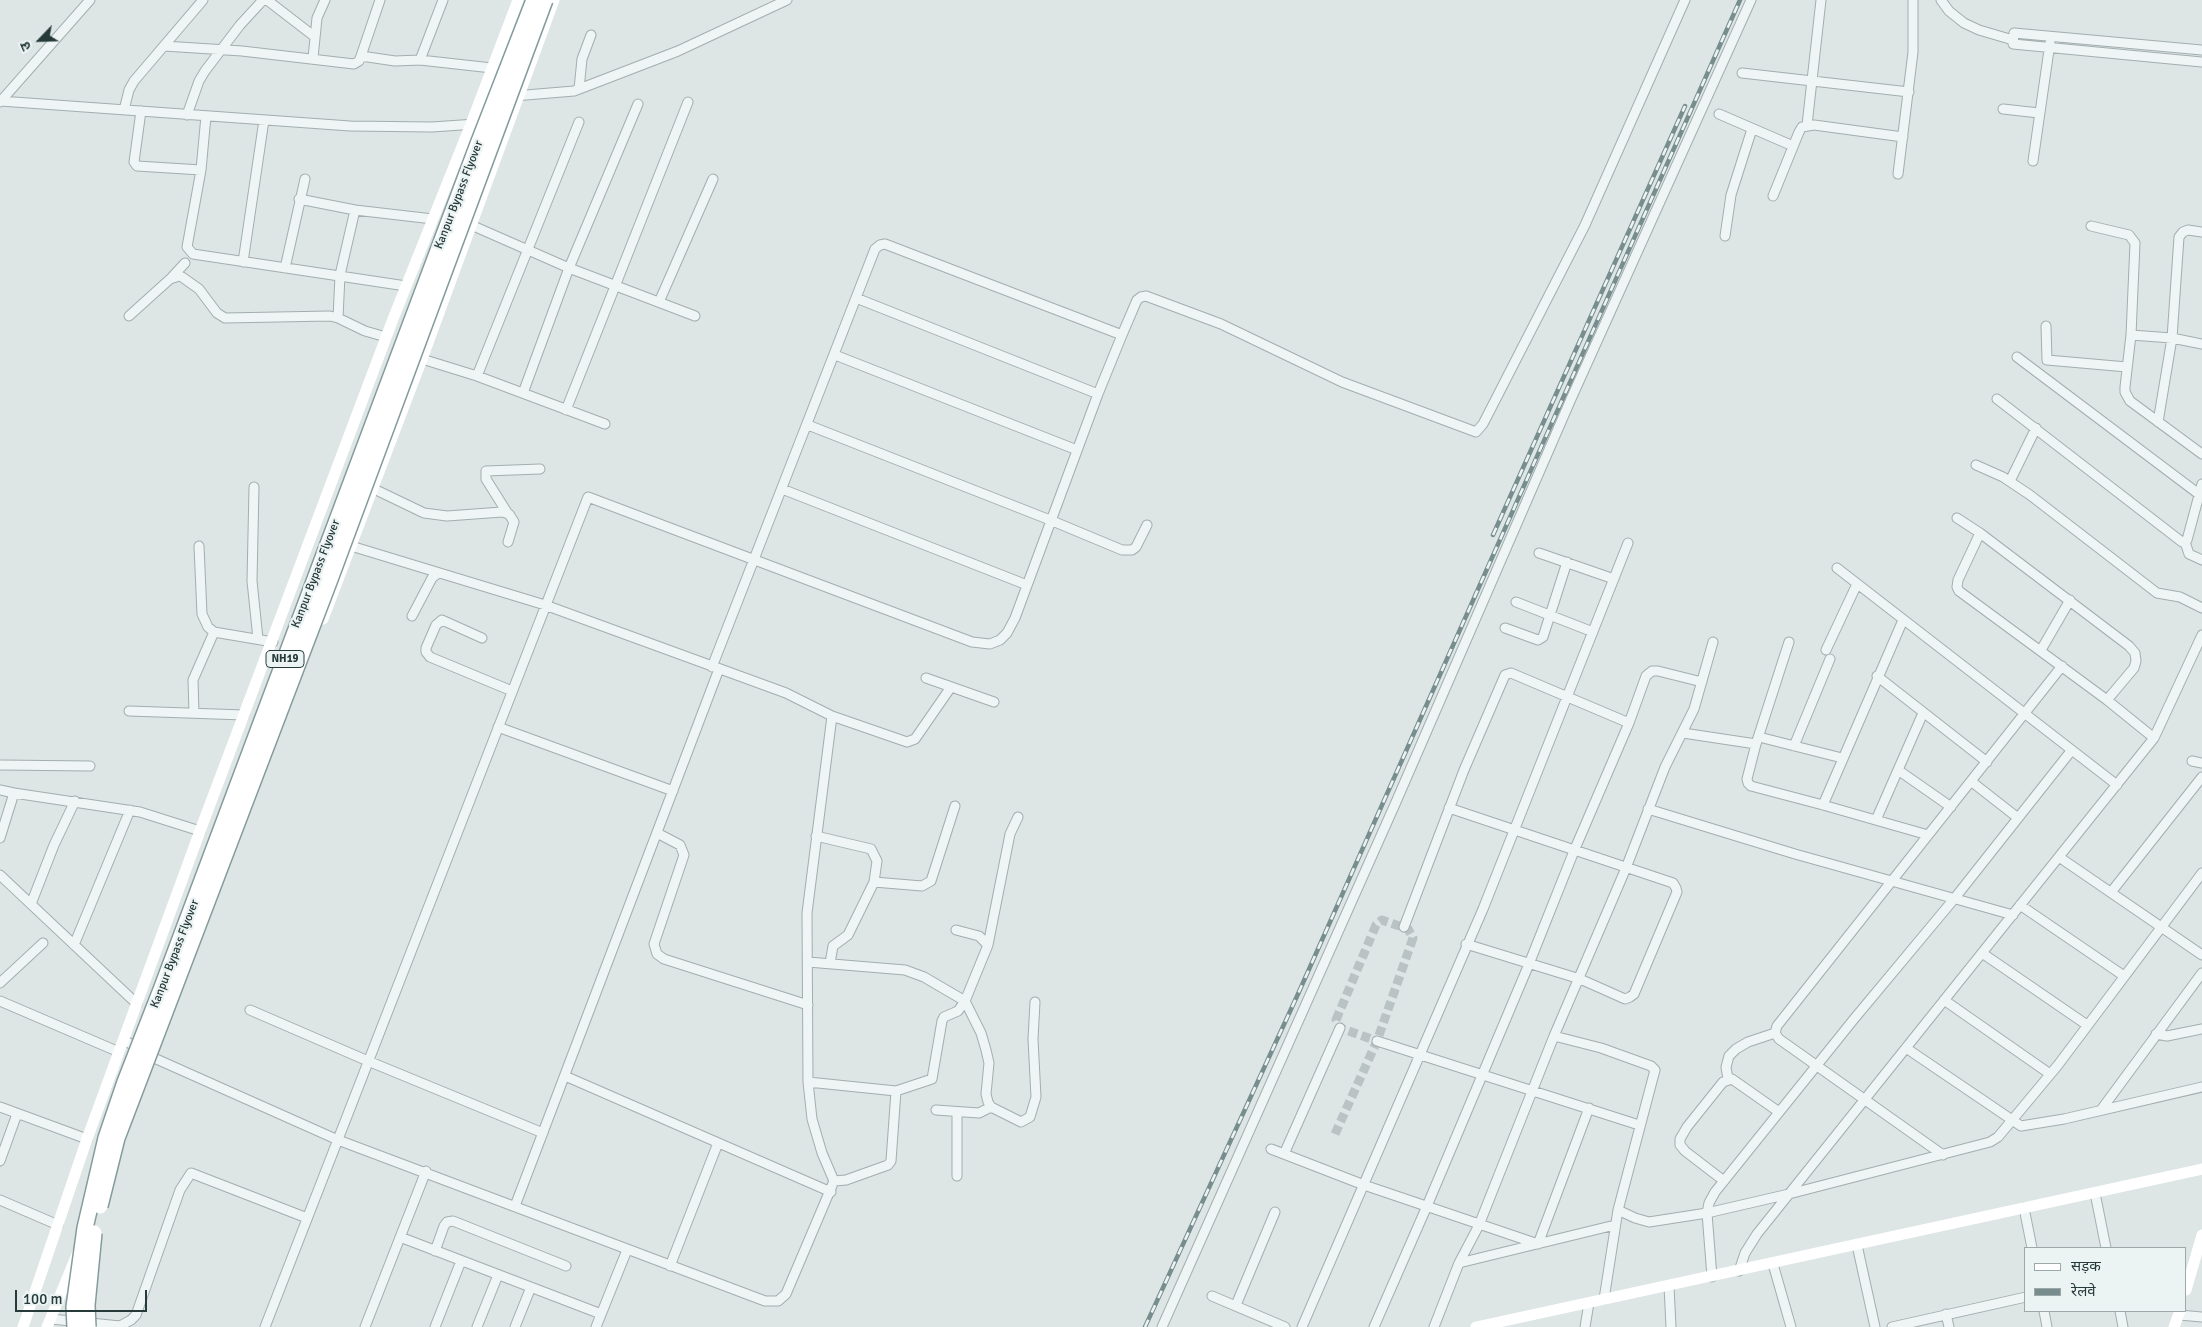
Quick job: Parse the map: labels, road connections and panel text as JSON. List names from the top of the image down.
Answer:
{
  "streets": {
    "highway": ["Kanpur Bypass Flyover", "NH19"]
  },
  "legend": ["सड़क", "रेलवे"],
  "scale_bar": "100 m",
  "north": "bottom left"
}
